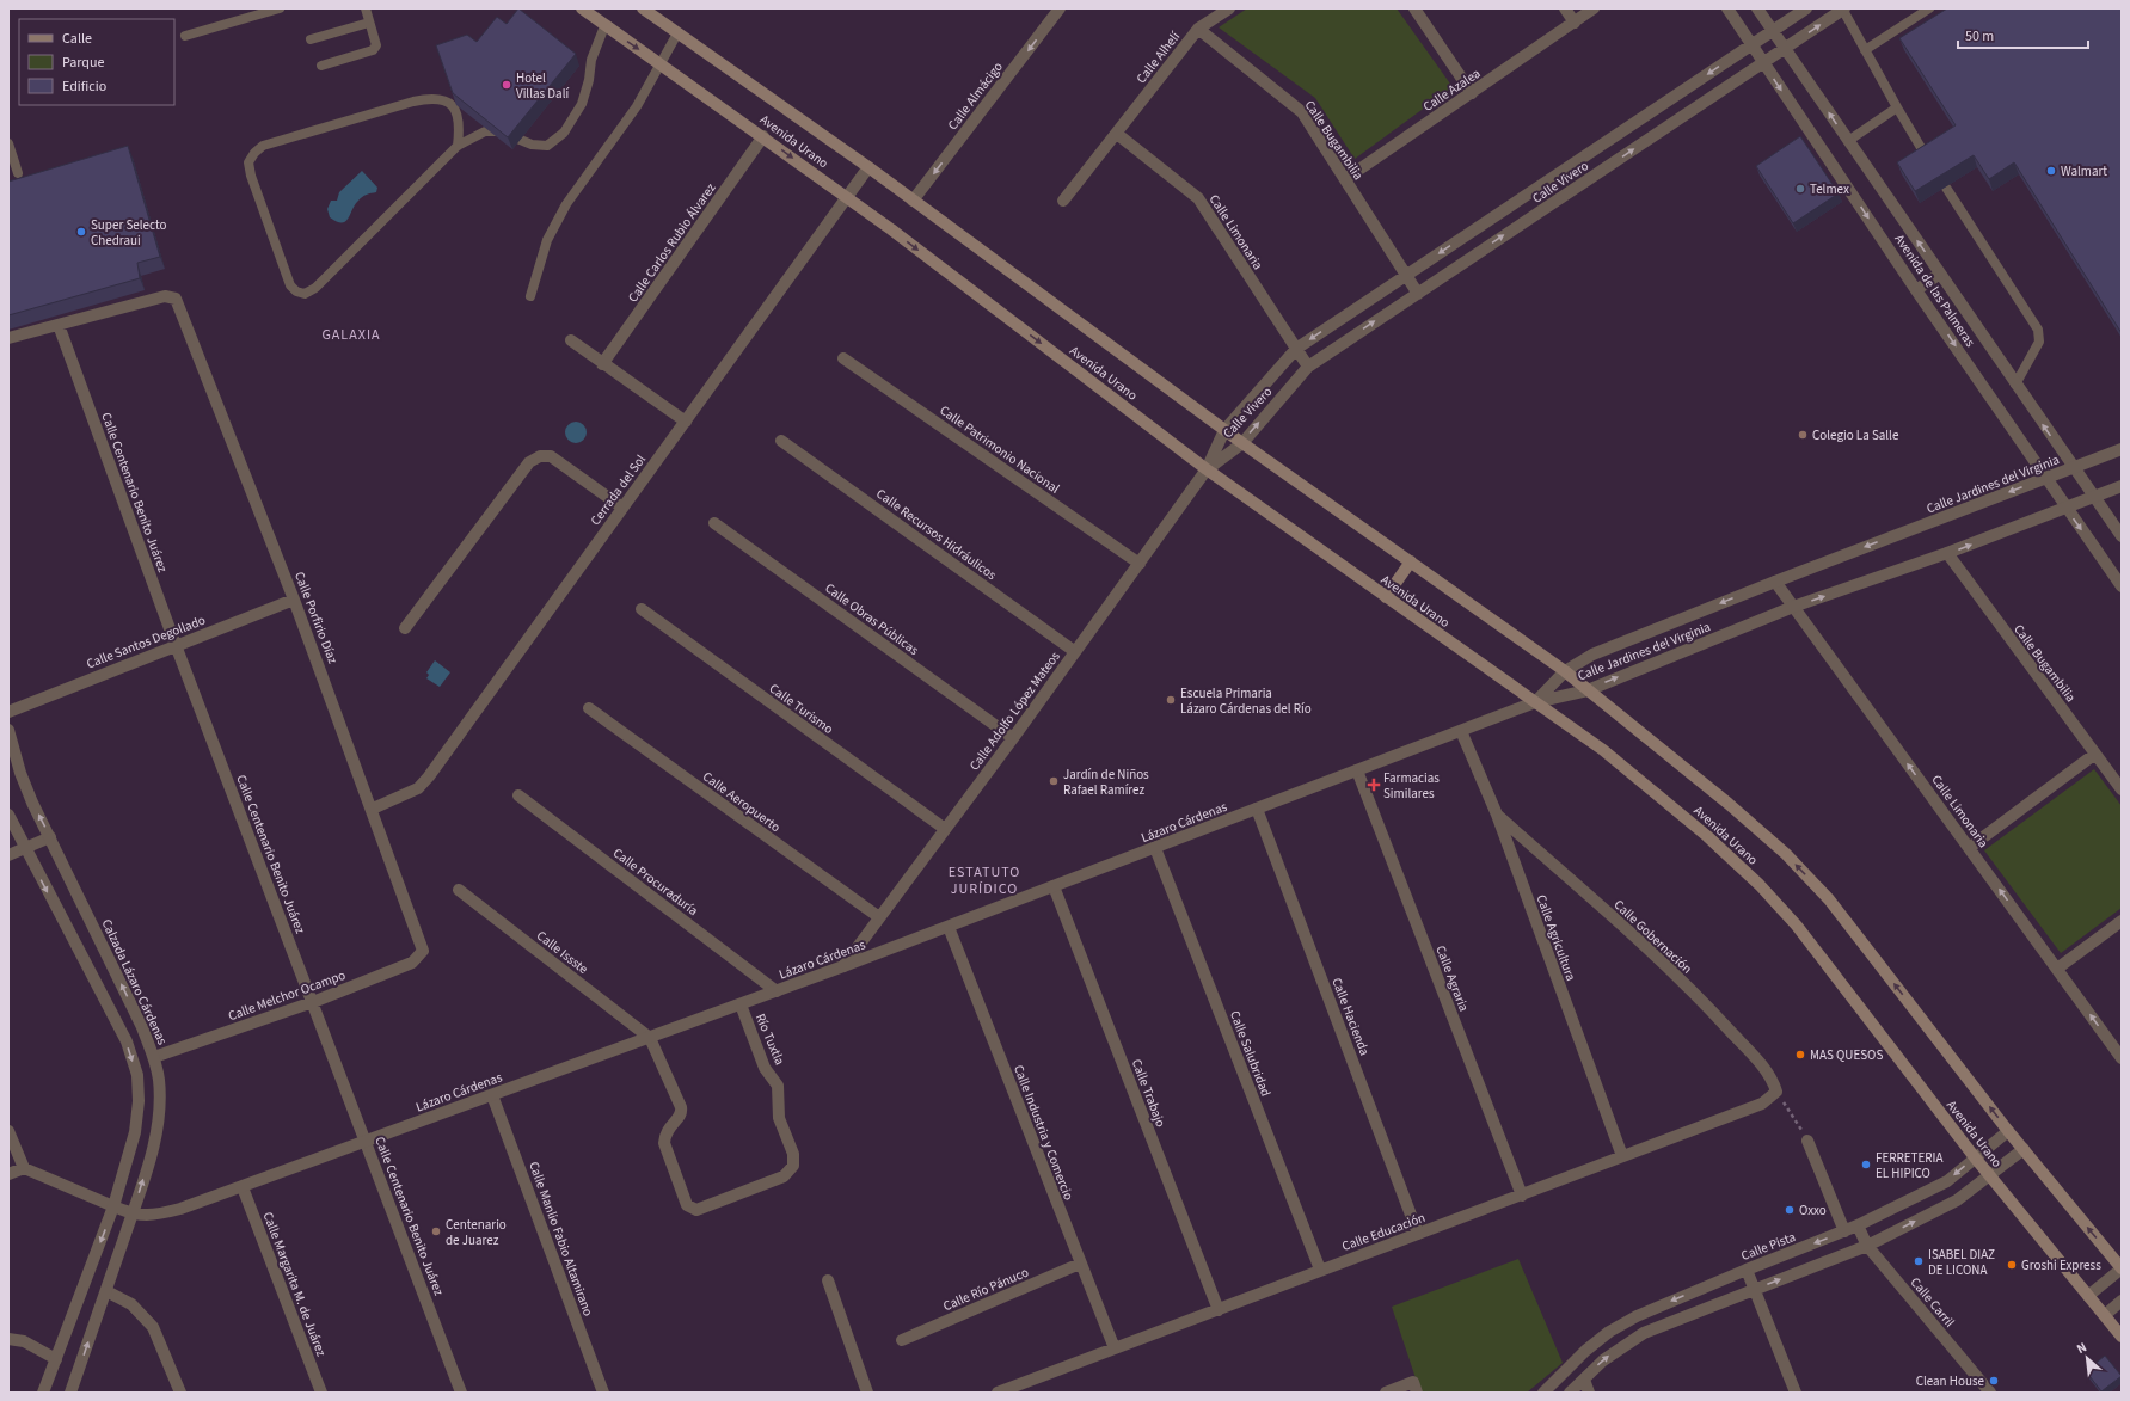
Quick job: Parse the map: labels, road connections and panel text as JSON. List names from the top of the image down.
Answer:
{
  "streets": {
    "main road": ["Avenida Urano"],
    "street": [
      "Calle Alhelí",
      "Calle Azalea",
      "Calle Almácigo",
      "Calle Bugambilia",
      "Calle Vivero",
      "Calle Limonaria",
      "Calle Carlos Rubio Álvarez",
      "Avenida de las Palmeras",
      "Calle Patrimonio Nacional",
      "Calle Jardines del Virginia",
      "Cerrada del Sol",
      "Calle Centenario Benito Juárez",
      "Calle Recursos Hidráulicos",
      "Calle Porfirio Díaz",
      "Calle Obras Públicas",
      "Calle Santos Degollado",
      "Calle Turismo",
      "Calle Adolfo López Mateos",
      "Calle Aeropuerto",
      "Lázaro Cárdenas",
      "Calle Procuraduría",
      "Calle Gobernación",
      "Calle Agricultura",
      "Calle Issste",
      "Calle Agraria",
      "Calzada Lázaro Cárdenas",
      "Calle Melchor Ocampo",
      "Calle Hacienda",
      "Río Tuxtla",
      "Calle Salubridad",
      "Calle Trabajo",
      "Calle Industria y Comercio",
      "Calle Educación",
      "Calle Manlio Fabio Altamirano",
      "Calle Pista",
      "Calle Margarita M. de Juárez",
      "Calle Río Pánuco",
      "Calle Carril"
    ]
  },
  "crossings": [
    ["Calle Alhelí", "Calle Bugambilia"],
    ["Calle Alhelí", "Calle Limonaria"],
    ["Calle Azalea", "Calle Bugambilia"],
    ["Calle Almácigo", "Avenida Urano"],
    ["Calle Bugambilia", "Calle Vivero"],
    ["Calle Bugambilia", "Calle Jardines del Virginia"],
    ["Avenida Urano", "Calle Vivero"],
    ["Avenida Urano", "Calle Carlos Rubio Álvarez"],
    ["Avenida Urano", "Calle Jardines del Virginia"],
    ["Avenida Urano", "Cerrada del Sol"],
    ["Avenida Urano", "Calle Adolfo López Mateos"],
    ["Avenida Urano", "Lázaro Cárdenas"],
    ["Avenida Urano", "Calle Pista"],
    ["Calle Vivero", "Calle Limonaria"],
    ["Calle Vivero", "Avenida de las Palmeras"],
    ["Calle Vivero", "Calle Adolfo López Mateos"],
    ["Calle Limonaria", "Calle Jardines del Virginia"],
    ["Avenida de las Palmeras", "Calle Jardines del Virginia"],
    ["Calle Patrimonio Nacional", "Calle Adolfo López Mateos"],
    ["Calle Jardines del Virginia", "Lázaro Cárdenas"],
    ["Cerrada del Sol", "Calle Porfirio Díaz"],
    ["Calle Centenario Benito Juárez", "Calle Porfirio Díaz"],
    ["Calle Centenario Benito Juárez", "Calle Santos Degollado"],
    ["Calle Centenario Benito Juárez", "Lázaro Cárdenas"],
    ["Calle Centenario Benito Juárez", "Calle Melchor Ocampo"],
    ["Calle Recursos Hidráulicos", "Calle Adolfo López Mateos"],
    ["Calle Porfirio Díaz", "Calle Santos Degollado"],
    ["Calle Porfirio Díaz", "Calle Melchor Ocampo"],
    ["Calle Obras Públicas", "Calle Adolfo López Mateos"],
    ["Calle Turismo", "Calle Adolfo López Mateos"],
    ["Calle Adolfo López Mateos", "Calle Aeropuerto"],
    ["Calle Adolfo López Mateos", "Lázaro Cárdenas"],
    ["Lázaro Cárdenas", "Calle Procuraduría"],
    ["Lázaro Cárdenas", "Calle Agricultura"],
    ["Lázaro Cárdenas", "Calle Issste"],
    ["Lázaro Cárdenas", "Calle Agraria"],
    ["Lázaro Cárdenas", "Calzada Lázaro Cárdenas"],
    ["Lázaro Cárdenas", "Calle Hacienda"],
    ["Lázaro Cárdenas", "Río Tuxtla"],
    ["Lázaro Cárdenas", "Calle Salubridad"],
    ["Lázaro Cárdenas", "Calle Trabajo"],
    ["Lázaro Cárdenas", "Calle Industria y Comercio"],
    ["Lázaro Cárdenas", "Calle Manlio Fabio Altamirano"],
    ["Lázaro Cárdenas", "Calle Margarita M. de Juárez"],
    ["Calle Gobernación", "Calle Agricultura"],
    ["Calle Gobernación", "Calle Educación"],
    ["Calle Agricultura", "Calle Educación"],
    ["Calle Issste", "Río Tuxtla"],
    ["Calle Agraria", "Calle Educación"],
    ["Calzada Lázaro Cárdenas", "Calle Melchor Ocampo"],
    ["Calle Hacienda", "Calle Educación"],
    ["Calle Salubridad", "Calle Educación"],
    ["Calle Trabajo", "Calle Educación"],
    ["Calle Industria y Comercio", "Calle Educación"],
    ["Calle Industria y Comercio", "Calle Río Pánuco"],
    ["Calle Pista", "Calle Carril"]
  ],
  "one_way": ["Calle Almácigo", "Calle Limonaria"],
  "districts": ["GALAXIA", "ESTATUTO JURÍDICO"],
  "places": {
    "other": [
      "Hotel Villas Dalí",
      "Walmart",
      "Telmex",
      "Super Selecto Chedraui",
      "Colegio La Salle",
      "Escuela Primaria Lázaro Cárdenas del Río",
      "Jardín de Niños Rafael Ramírez",
      "MAS QUESOS",
      "FERRETERIA EL HIPICO",
      "Oxxo",
      "Centenario de Juarez",
      "ISABEL DIAZ DE LICONA",
      "Groshi Express",
      "Clean House"
    ],
    "health": ["Farmacias Similares"]
  },
  "legend": ["Calle", "Parque", "Edificio"],
  "scale_bar": "50 m",
  "north": "top left"
}
